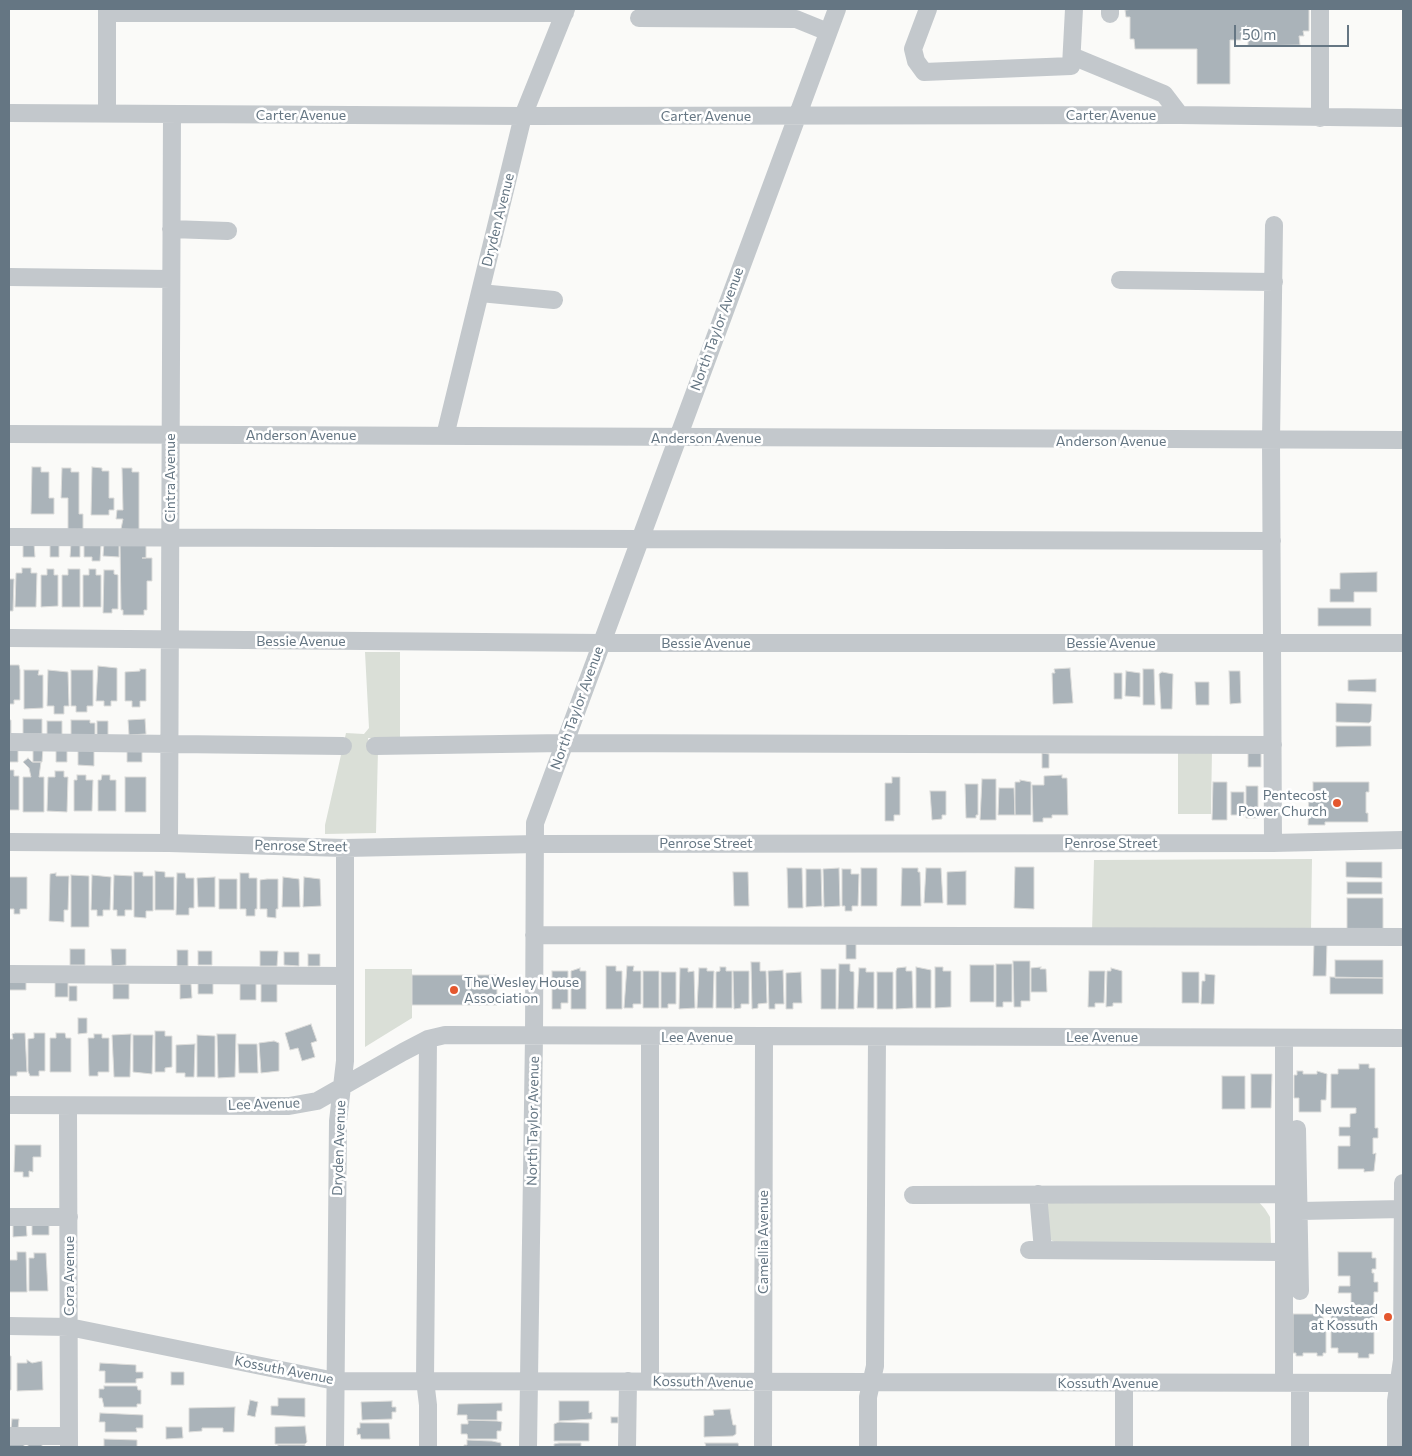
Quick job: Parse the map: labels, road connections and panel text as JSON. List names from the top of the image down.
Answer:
{
  "streets": {
    "street": [
      "Carter Avenue",
      "Dryden Avenue",
      "North Taylor Avenue",
      "Anderson Avenue",
      "Cintra Avenue",
      "Bessie Avenue",
      "Penrose Street",
      "Lee Avenue",
      "Camellia Avenue",
      "Cora Avenue",
      "Kossuth Avenue"
    ]
  },
  "crossings": [
    ["Carter Avenue", "Dryden Avenue"],
    ["Carter Avenue", "North Taylor Avenue"],
    ["Carter Avenue", "Cintra Avenue"],
    ["Dryden Avenue", "Anderson Avenue"],
    ["Dryden Avenue", "Penrose Street"],
    ["Dryden Avenue", "Lee Avenue"],
    ["Dryden Avenue", "Kossuth Avenue"],
    ["North Taylor Avenue", "Anderson Avenue"],
    ["North Taylor Avenue", "Bessie Avenue"],
    ["North Taylor Avenue", "Penrose Street"],
    ["North Taylor Avenue", "Lee Avenue"],
    ["North Taylor Avenue", "Kossuth Avenue"],
    ["Anderson Avenue", "Cintra Avenue"],
    ["Cintra Avenue", "Bessie Avenue"],
    ["Cintra Avenue", "Penrose Street"],
    ["Lee Avenue", "Camellia Avenue"],
    ["Lee Avenue", "Cora Avenue"],
    ["Camellia Avenue", "Kossuth Avenue"],
    ["Cora Avenue", "Kossuth Avenue"]
  ],
  "places": ["Pentecost Power Church", "The Wesley House Association", "Newstead at Kossuth"],
  "scale_bar": "50 m"
}
